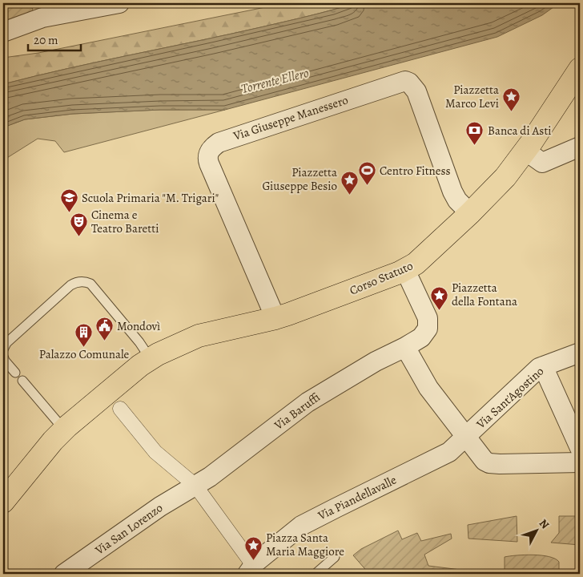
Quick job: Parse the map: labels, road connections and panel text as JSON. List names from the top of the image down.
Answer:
{
  "streets": {
    "main road": ["Corso Statuto"],
    "street": [
      "Via Giuseppe Manessero",
      "Via Sant'Agostino",
      "Via Baruffi",
      "Via Piandellavalle",
      "Via San Lorenzo"
    ]
  },
  "crossings": [
    ["Via Giuseppe Manessero", "Corso Statuto"],
    ["Via Sant'Agostino", "Via Piandellavalle"],
    ["Via Baruffi", "Via San Lorenzo"]
  ],
  "water": ["Torrente Ellero"],
  "places": {
    "place": [
      "Piazzetta Marco Levi",
      "Piazzetta Giuseppe Besio",
      "Piazzetta della Fontana",
      "Piazza Santa Maria Maggiore"
    ],
    "bank": ["Banca di Asti"],
    "sports": ["Centro Fitness"],
    "school or university": ["Scuola Primaria \"M. Trigari\""],
    "theatre": ["Cinema e Teatro Baretti"],
    "public building": ["Mondovì"],
    "building": ["Palazzo Comunale"]
  },
  "scale_bar": "20 m",
  "north": "top right"
}
